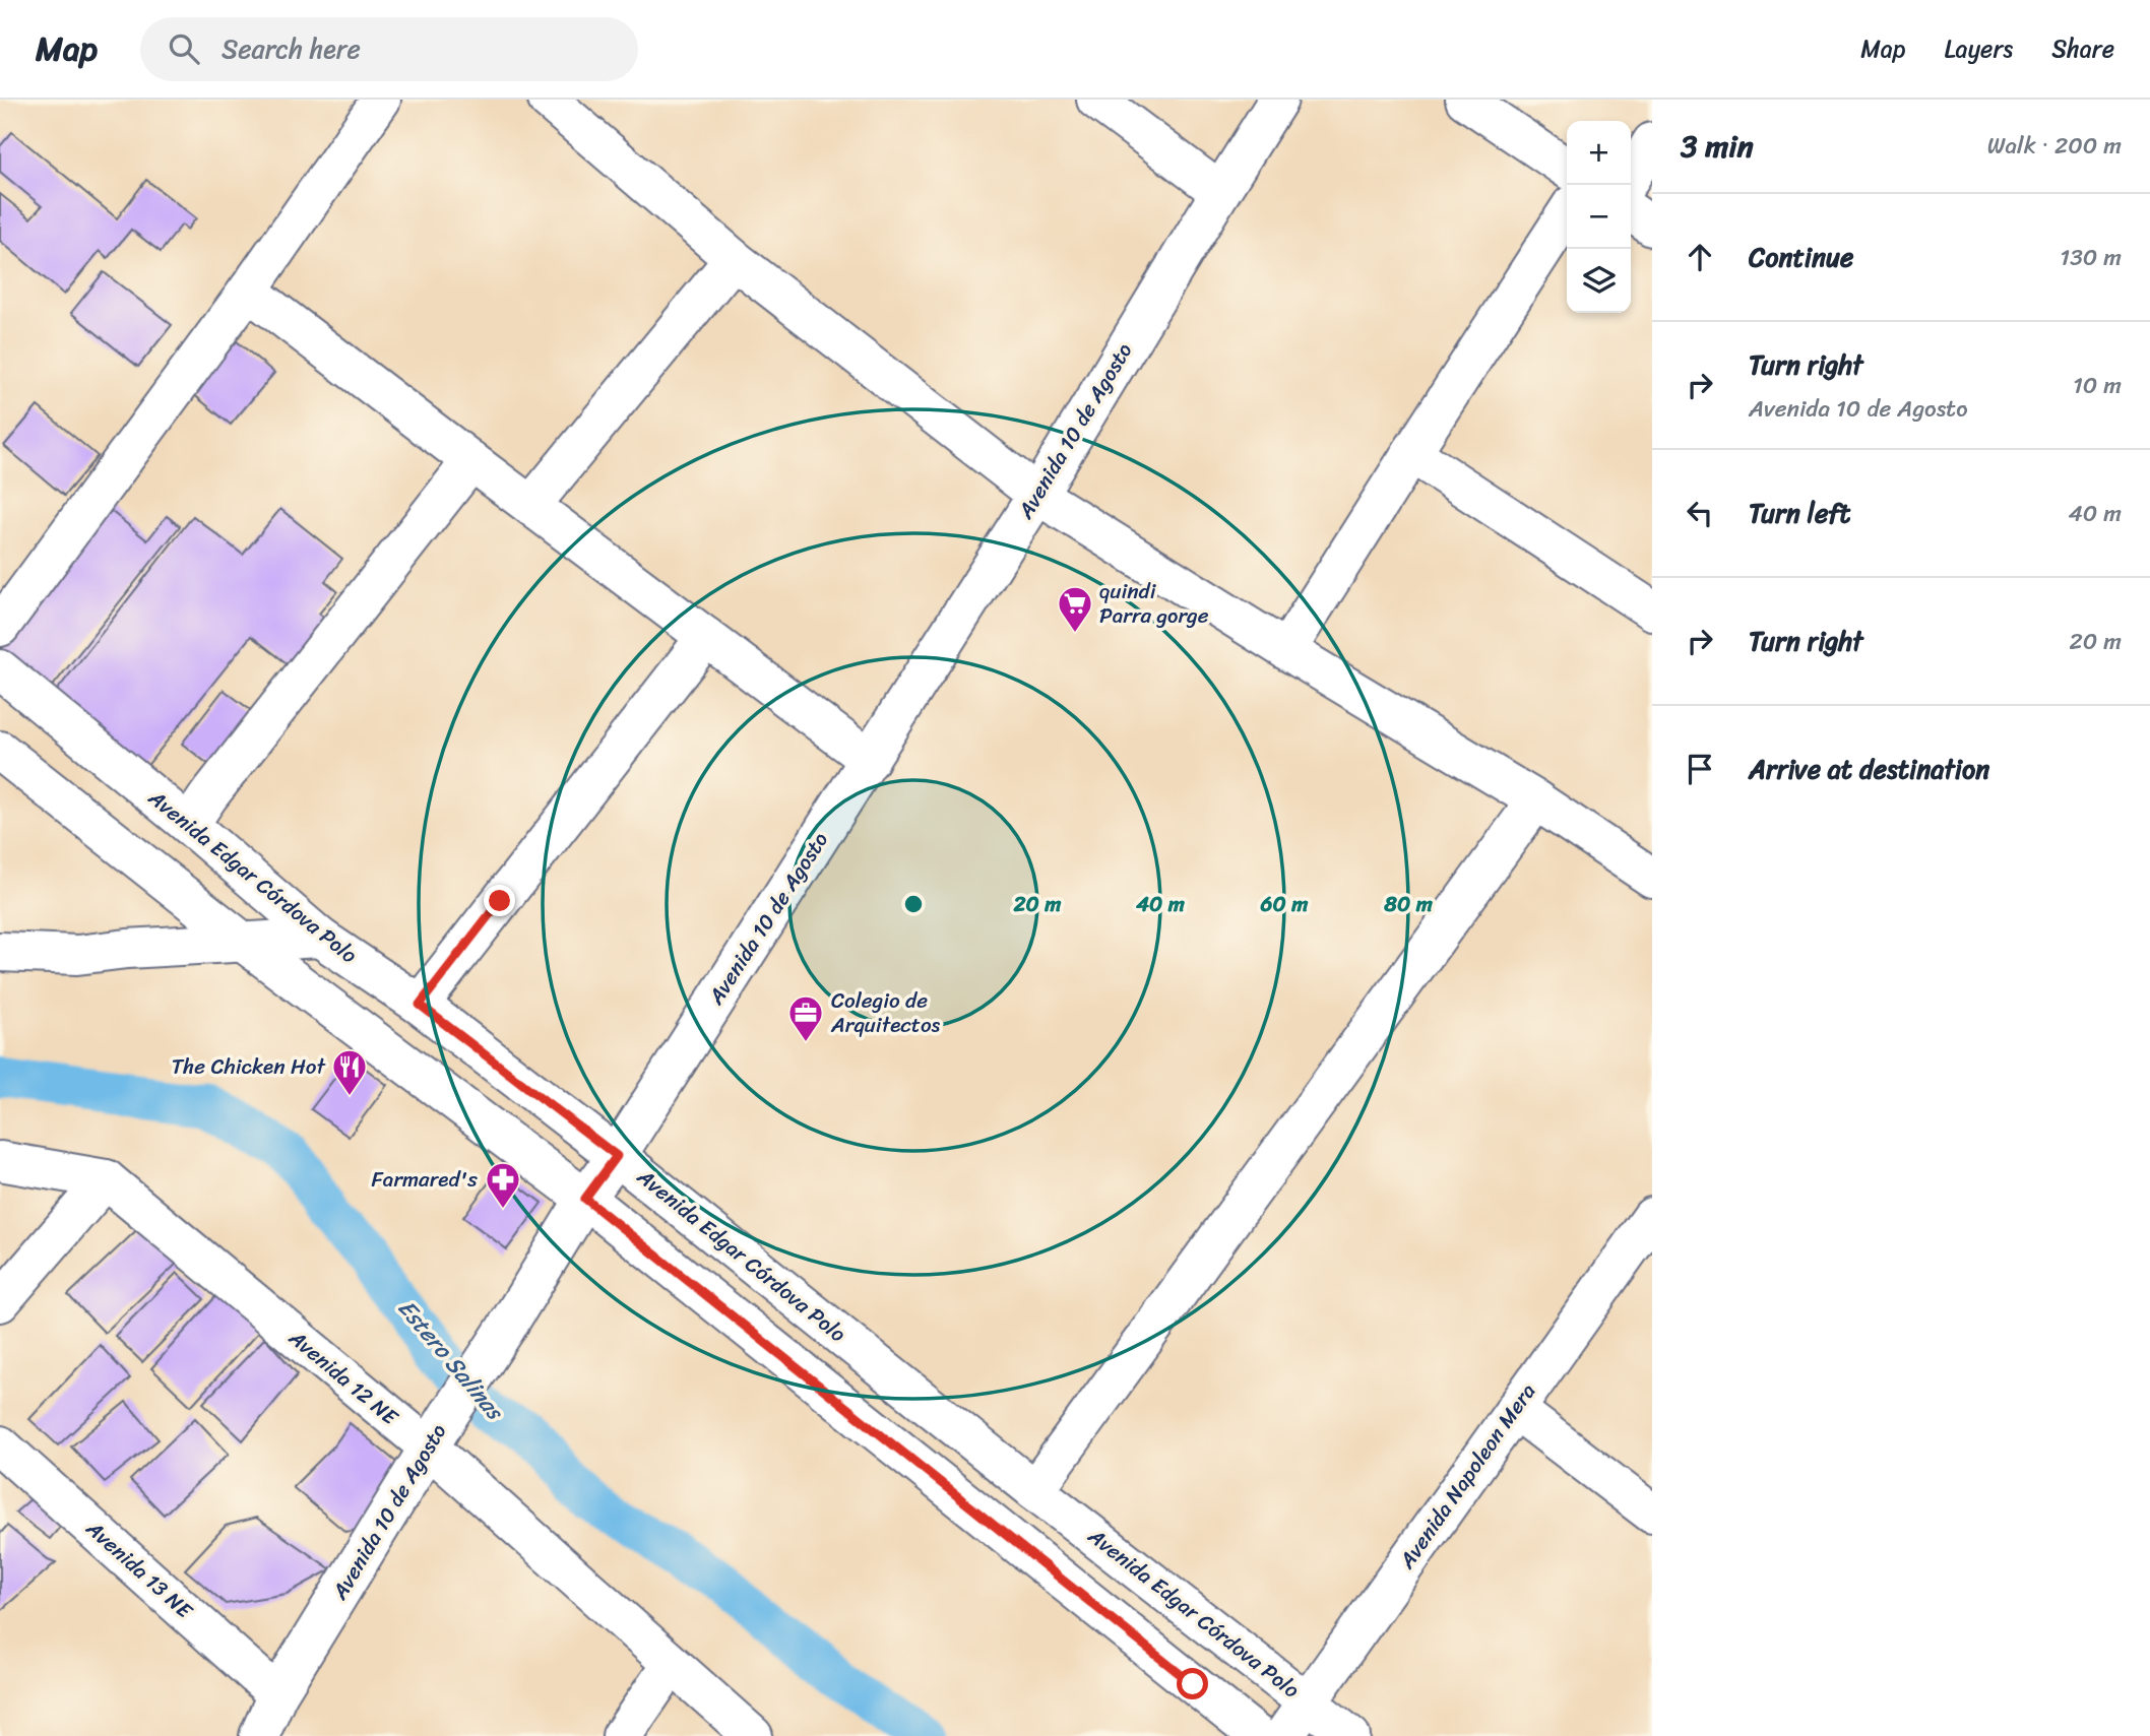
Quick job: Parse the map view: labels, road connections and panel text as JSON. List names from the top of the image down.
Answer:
{
  "streets": {
    "street": [
      "Avenida 10 de Agosto",
      "Avenida Edgar Córdova Polo",
      "Avenida 12 NE",
      "Avenida Napoleon Mera",
      "Avenida 13 NE"
    ]
  },
  "crossings": [
    ["Avenida 10 de Agosto", "Avenida Edgar Córdova Polo"],
    ["Avenida 10 de Agosto", "Avenida 12 NE"],
    ["Avenida 10 de Agosto", "Avenida 13 NE"],
    ["Avenida Edgar Córdova Polo", "Avenida Napoleon Mera"]
  ],
  "water": ["Estero Salinas"],
  "places": {
    "supermarket": ["quindi Parra gorge"],
    "office": ["Colegio de Arquitectos"],
    "restaurant": ["The Chicken Hot"],
    "pharmacy": ["Farmared's"]
  },
  "page": {
    "header": "Map",
    "search": "Search here",
    "nav": ["Map", "Layers", "Share"],
    "heading": ["3 min", "Walk · 200 m"],
    "map_buttons": ["+", "−"],
    "list": [
      ["Continue", "130 m"],
      ["Turn right", "Avenida 10 de Agosto", "10 m"],
      ["Turn left", "40 m"],
      ["Turn right", "20 m"],
      "Arrive at destination"
    ]
  },
  "rings": [
    "20 m",
    "40 m",
    "60 m",
    "80 m"
  ]
}
